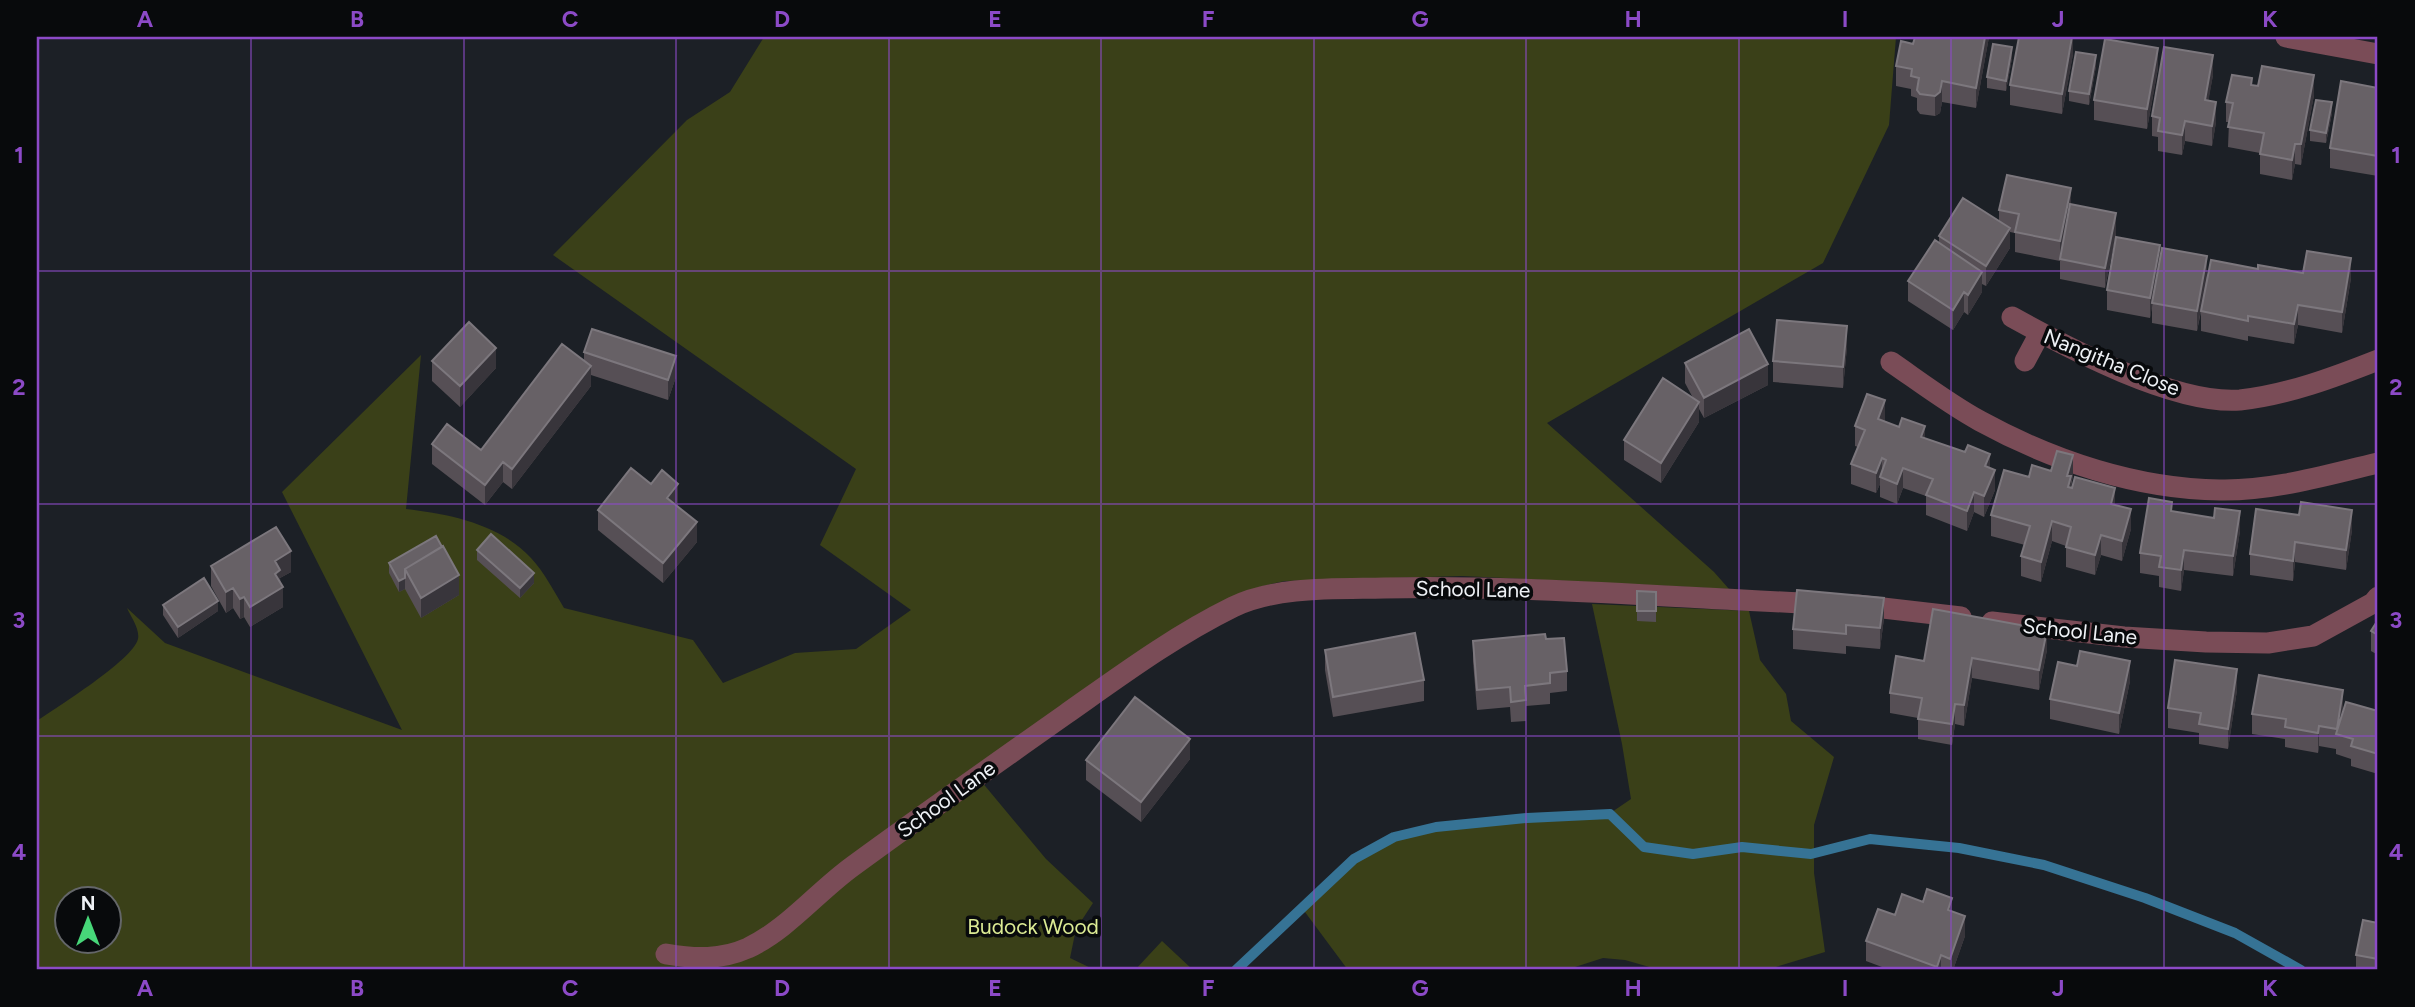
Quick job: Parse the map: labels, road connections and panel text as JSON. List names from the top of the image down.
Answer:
{
  "streets": {
    "street": ["Nangitha Close", "School Lane"]
  },
  "parks": ["Budock Wood"],
  "north": "top",
  "grid": {
    "columns": [
      "A",
      "B",
      "C",
      "D",
      "E",
      "F",
      "G",
      "H",
      "I",
      "J",
      "K"
    ],
    "rows": [
      "1",
      "2",
      "3",
      "4"
    ]
  }
}
